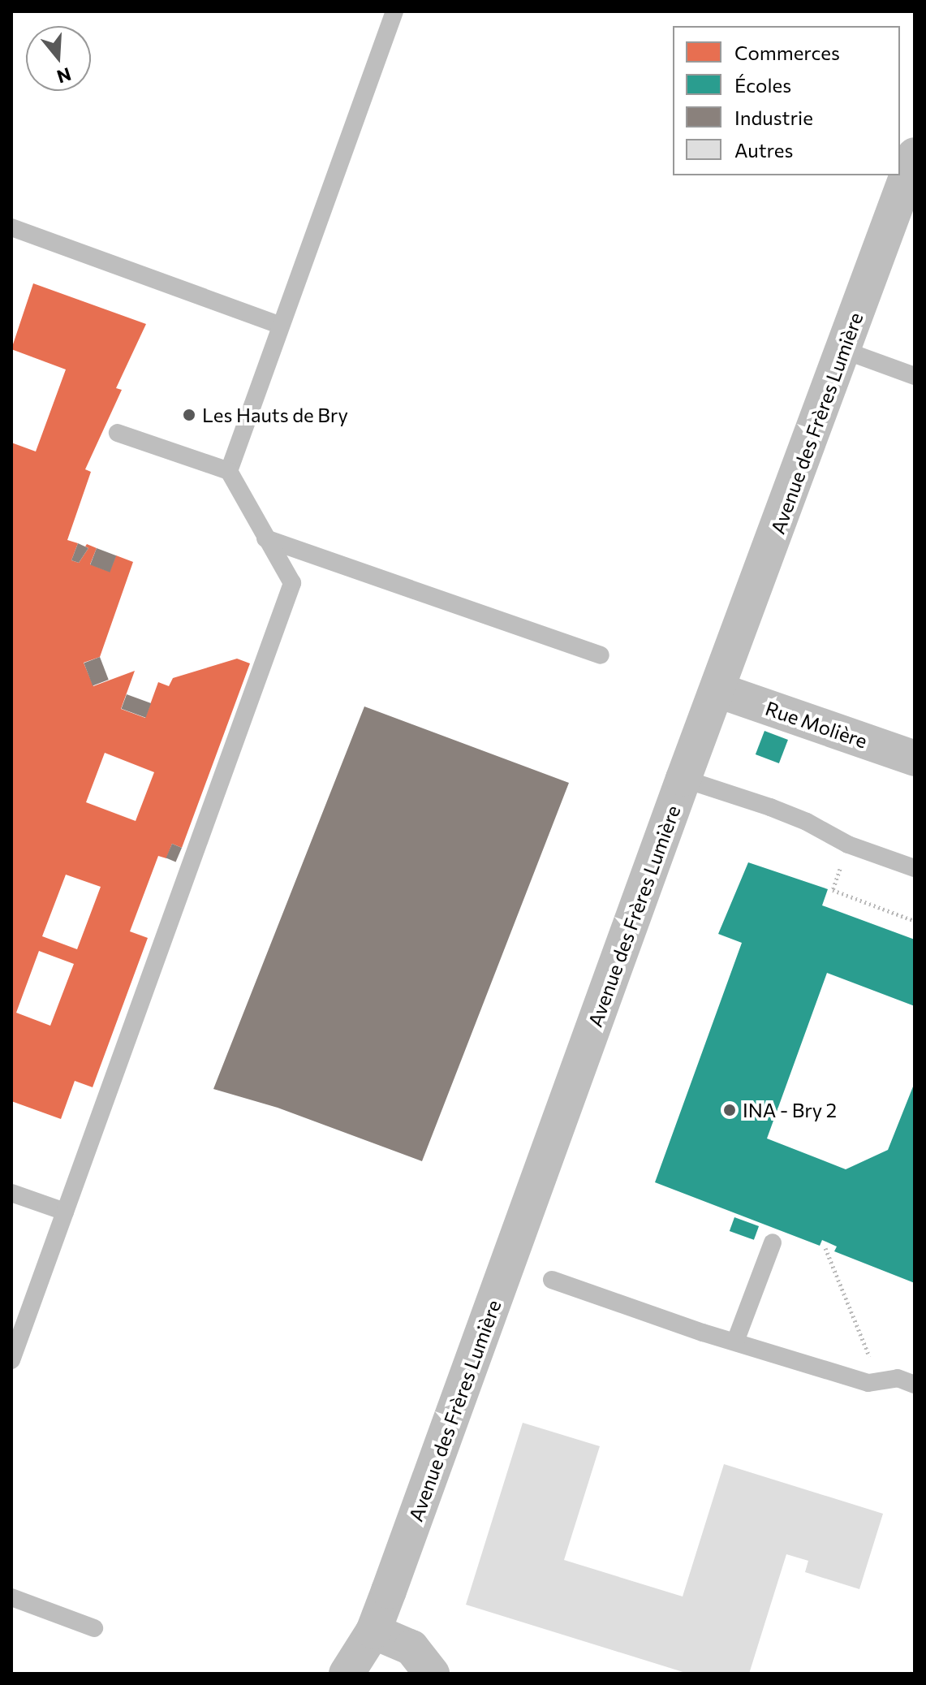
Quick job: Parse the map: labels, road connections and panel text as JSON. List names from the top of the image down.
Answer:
{
  "streets": {
    "street": ["Avenue des Frères Lumière", "Rue Molière"]
  },
  "crossings": [
    ["Avenue des Frères Lumière", "Rue Molière"]
  ],
  "places": ["Les Hauts de Bry", "INA - Bry 2"],
  "legend": [
    "Commerces",
    "Écoles",
    "Industrie",
    "Autres"
  ],
  "north": "bottom"
}
